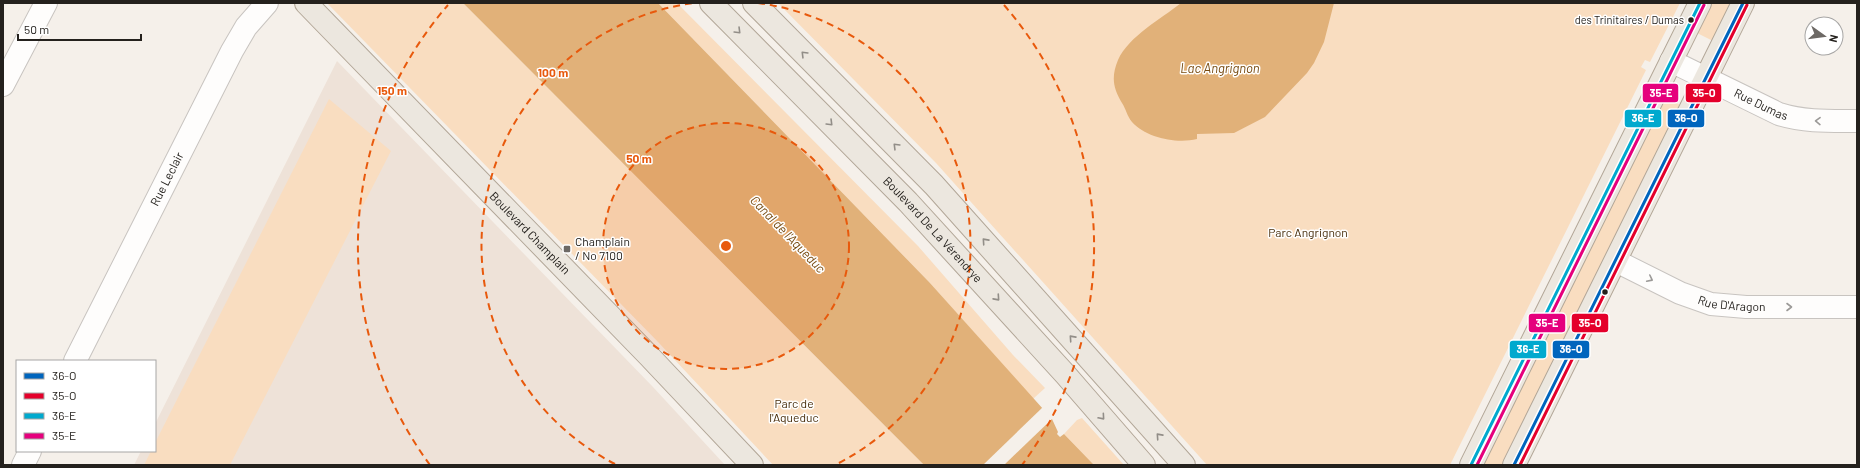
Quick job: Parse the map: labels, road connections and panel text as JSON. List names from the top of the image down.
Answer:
{
  "streets": {
    "main road": ["Boulevard De La Vérendrye", "Boulevard Champlain"],
    "street": ["Rue Dumas", "Rue Leclair", "Rue D'Aragon"]
  },
  "one_way": ["Rue Dumas", "Rue D'Aragon"],
  "water": ["Lac Angrignon", "Canal de l'Aqueduc"],
  "parks": ["Parc Angrignon", "Parc de l'Aqueduc"],
  "places": {
    "other": ["des Trinitaires / Dumas"],
    "transit": ["Champlain / No 7100"]
  },
  "lines": [
    "transit line 36-O",
    "transit line 36-E",
    "transit line 35-O",
    "transit line 35-E"
  ],
  "legend": [
    "36-O",
    "35-O",
    "36-E",
    "35-E"
  ],
  "scale_bar": "50 m",
  "north": "right",
  "rings": ["100 m", "150 m", "50 m"]
}
